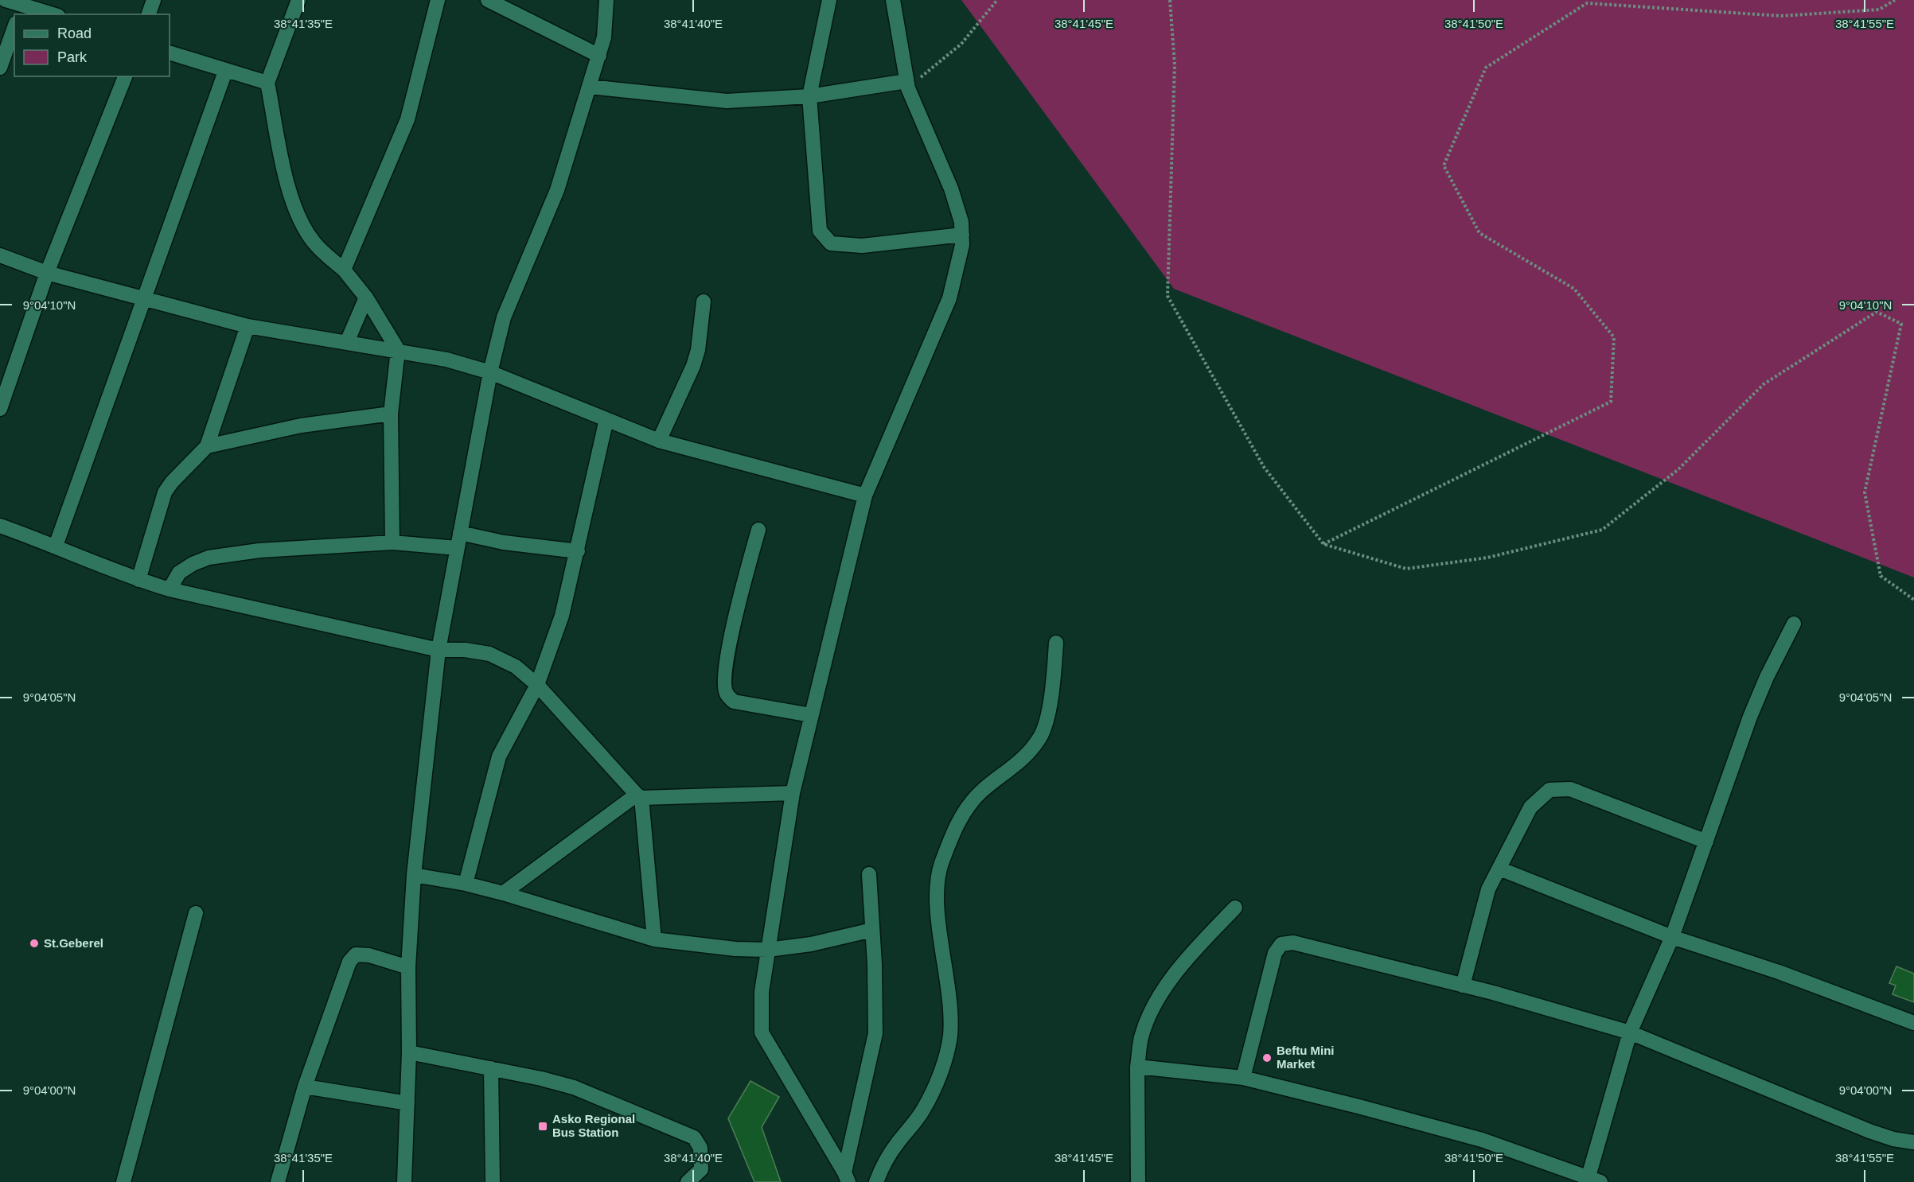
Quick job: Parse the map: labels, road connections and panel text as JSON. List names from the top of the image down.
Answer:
{
  "places": {
    "other": ["St.Geberel", "Beftu Mini Market"],
    "transit": ["Asko Regional Bus Station"]
  },
  "legend": ["Road", "Park"],
  "coordinates": [
    "38°41'35\"E",
    "38°41'40\"E",
    "38°41'45\"E",
    "38°41'50\"E",
    "38°41'55\"E",
    "9°04'10\"N",
    "9°04'05\"N",
    "9°04'00\"N"
  ]
}
